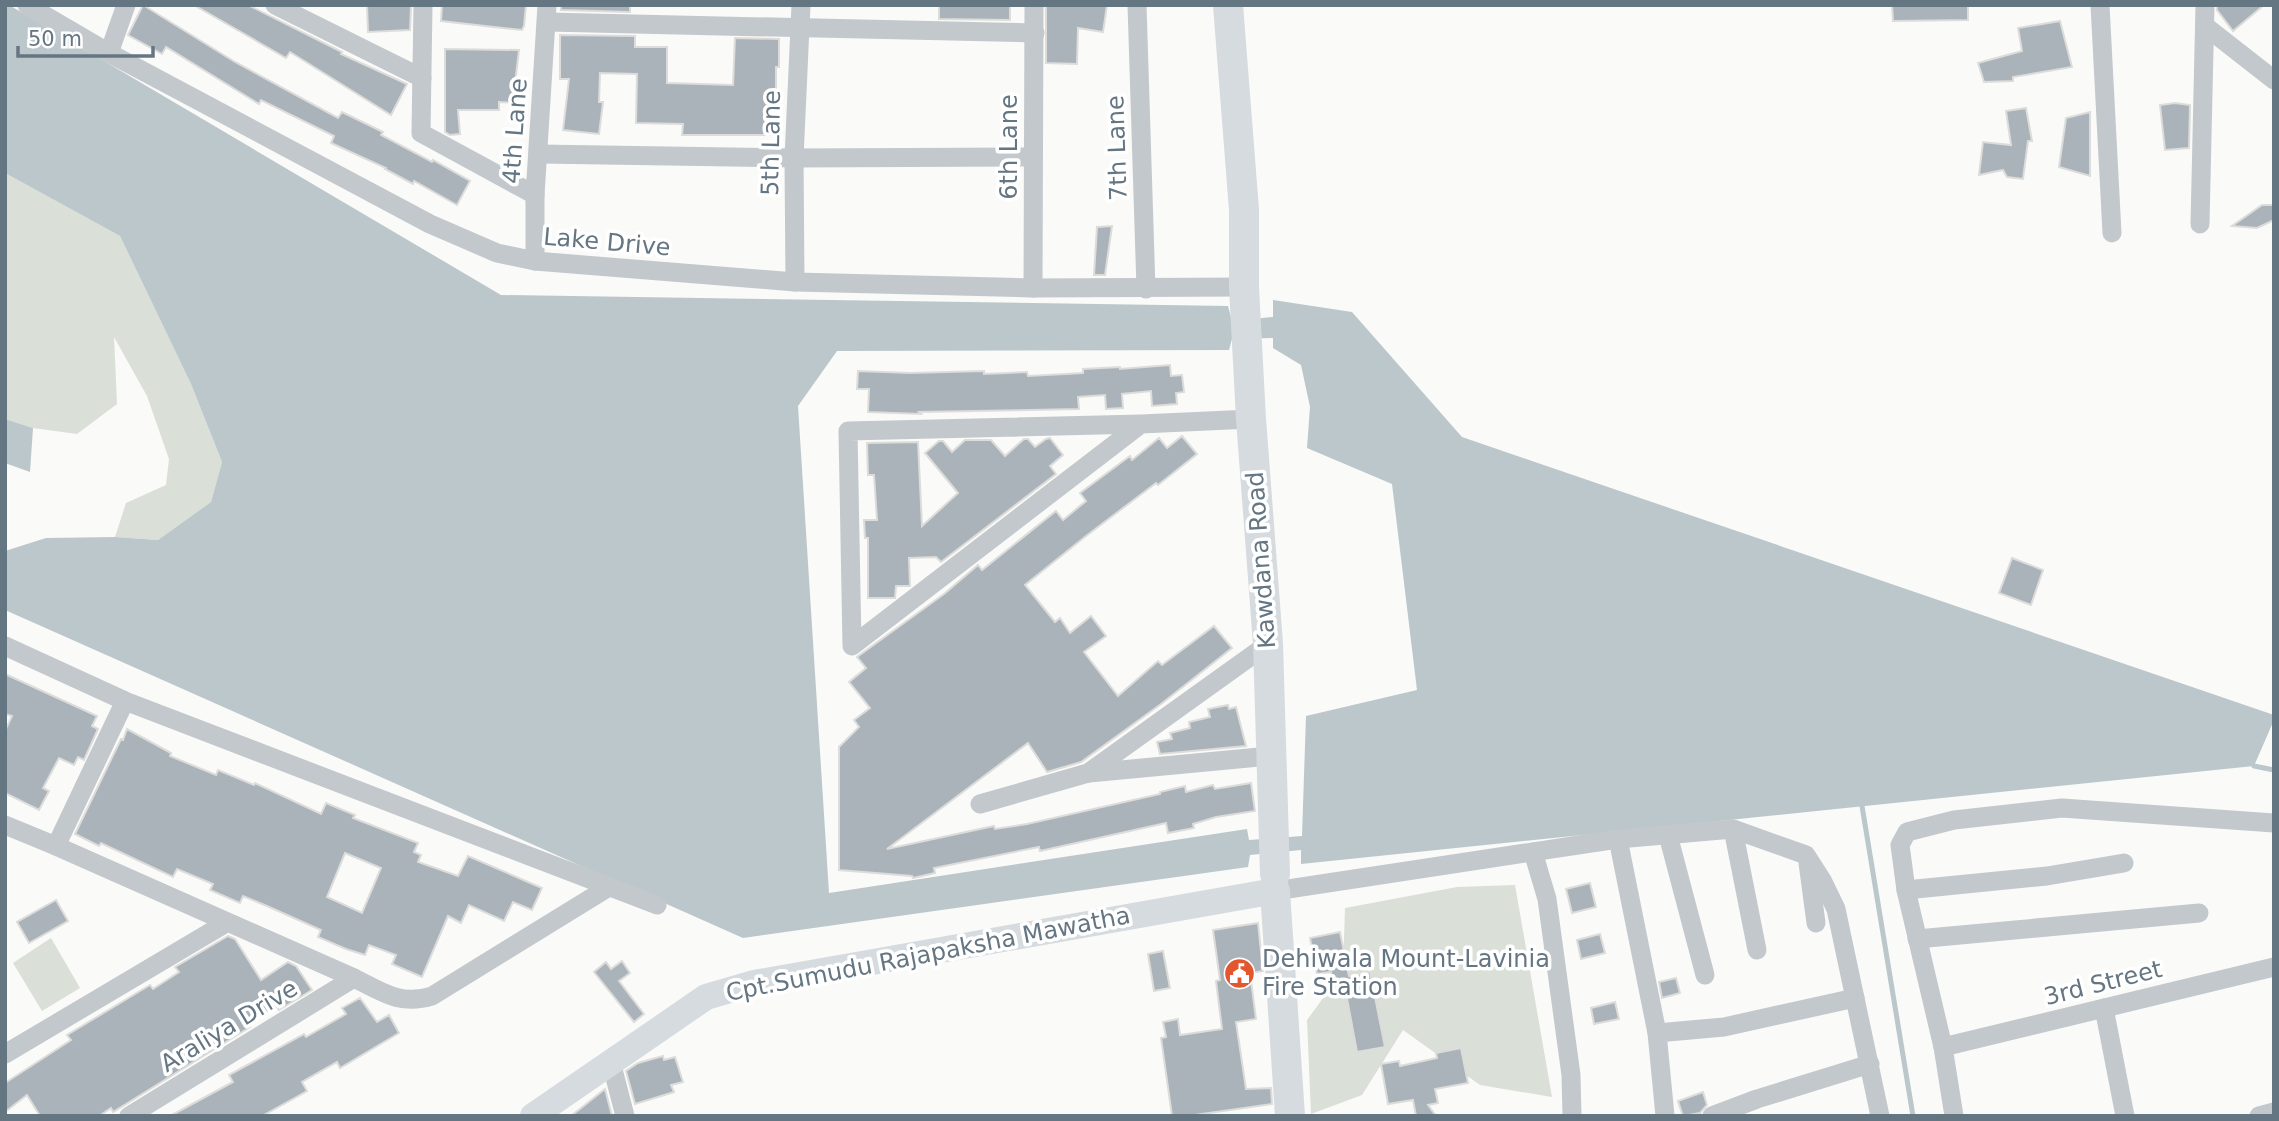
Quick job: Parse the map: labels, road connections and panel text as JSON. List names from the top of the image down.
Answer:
{
  "streets": {
    "main road": ["Kawdana Road", "Cpt.Sumudu Rajapaksha Mawatha"],
    "street": [
      "4th Lane",
      "5th Lane",
      "6th Lane",
      "7th Lane",
      "Lake Drive",
      "3rd Street",
      "Araliya Drive"
    ]
  },
  "crossings": [
    ["4th Lane", "Lake Drive"],
    ["5th Lane", "Lake Drive"],
    ["6th Lane", "Lake Drive"],
    ["7th Lane", "Lake Drive"],
    ["Lake Drive", "Kawdana Road"],
    ["Kawdana Road", "Cpt.Sumudu Rajapaksha Mawatha"]
  ],
  "places": {
    "public building": ["Dehiwala Mount-Lavinia Fire Station"]
  },
  "scale_bar": "50 m"
}
